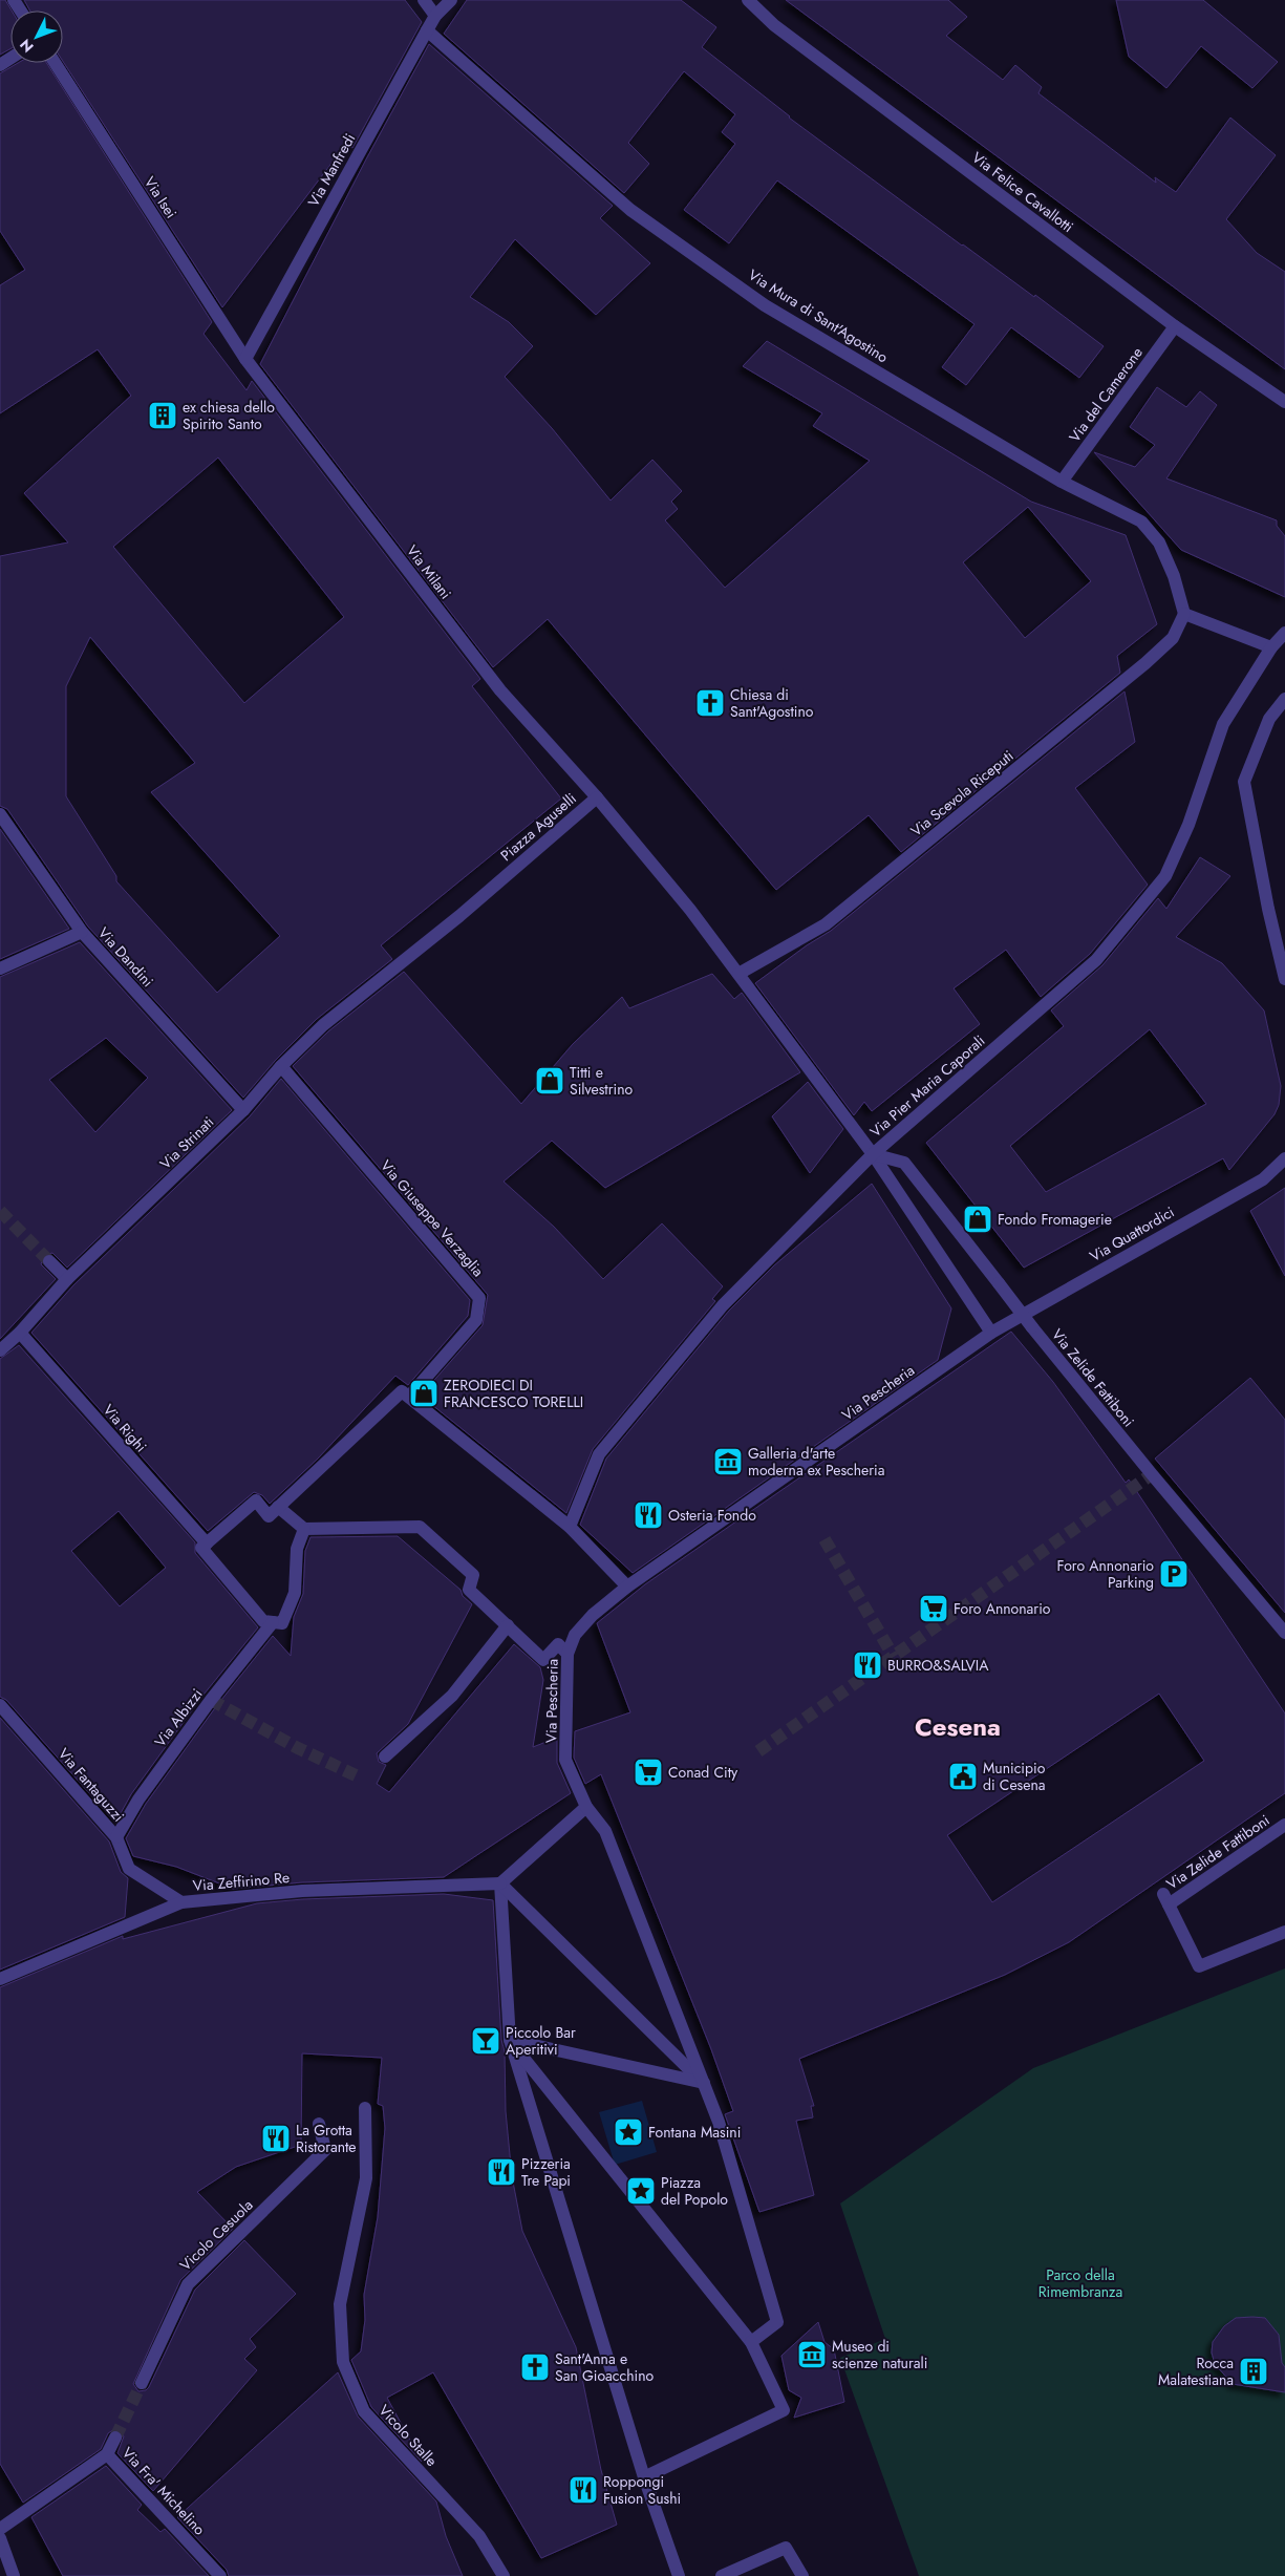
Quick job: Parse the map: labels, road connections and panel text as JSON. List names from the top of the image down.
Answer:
{
  "streets": {
    "street": [
      "Via Manfredi",
      "Via Felice Cavallotti",
      "Via Isei",
      "Via Mura di Sant'Agostino",
      "Via del Camerone",
      "Via Milani",
      "Via Scevola Riceputi",
      "Piazza Aguselli",
      "Via Dandini",
      "Via Pier Maria Caporali",
      "Via Strinati",
      "Via Giuseppe Verzaglia",
      "Via Quattordici",
      "Via Zelide Fattiboni",
      "Via Pescheria",
      "Via Righi",
      "Via Albizzi",
      "Via Fantaguzzi",
      "Via Zeffirino Re",
      "Vicolo Cesuola",
      "Vicolo Stalle",
      "Via Fra' Michelino"
    ]
  },
  "crossings": [
    ["Via Manfredi", "Via Isei"],
    ["Via Manfredi", "Via Mura di Sant'Agostino"],
    ["Via Manfredi", "Via Milani"],
    ["Via Felice Cavallotti", "Via del Camerone"],
    ["Via Isei", "Via Milani"],
    ["Via Mura di Sant'Agostino", "Via del Camerone"],
    ["Via Mura di Sant'Agostino", "Via Scevola Riceputi"],
    ["Via Milani", "Piazza Aguselli"],
    ["Via Scevola Riceputi", "Piazza Aguselli"],
    ["Piazza Aguselli", "Via Strinati"],
    ["Via Dandini", "Via Strinati"],
    ["Via Pier Maria Caporali", "Via Zelide Fattiboni"],
    ["Via Strinati", "Via Giuseppe Verzaglia"],
    ["Via Strinati", "Via Righi"],
    ["Via Quattordici", "Via Pescheria"],
    ["Via Righi", "Via Albizzi"],
    ["Via Albizzi", "Via Fantaguzzi"],
    ["Via Fantaguzzi", "Via Zeffirino Re"]
  ],
  "districts": ["Cesena"],
  "parks": ["Parco della Rimembranza"],
  "places": {
    "building": ["ex chiesa dello Spirito Santo", "Rocca Malatestiana"],
    "church": ["Chiesa di Sant'Agostino", "Sant'Anna e San Gioacchino"],
    "shop": ["Titti e Silvestrino", "Fondo Fromagerie", "ZERODIECI DI FRANCESCO TORELLI"],
    "museum": ["Galleria d'arte moderna ex Pescheria", "Museo di scienze naturali"],
    "restaurant": [
      "Osteria Fondo",
      "BURRO&SALVIA",
      "La Grotta Ristorante",
      "Pizzeria Tre Papi",
      "Roppongi Fusion Sushi"
    ],
    "parking": ["Foro Annonario Parking"],
    "supermarket": ["Foro Annonario", "Conad City"],
    "public building": ["Municipio di Cesena"],
    "bar": ["Piccolo Bar Aperitivi"],
    "place": ["Fontana Masini", "Piazza del Popolo"]
  },
  "north": "bottom left"
}
